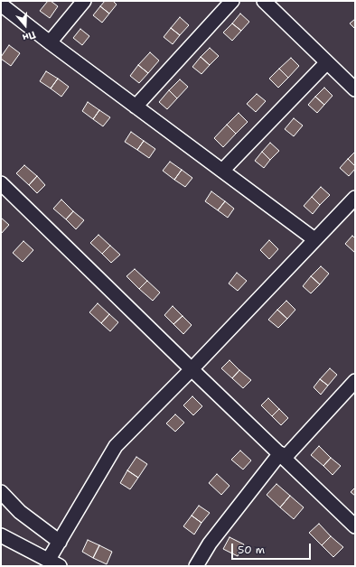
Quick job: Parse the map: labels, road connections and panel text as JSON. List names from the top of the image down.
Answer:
{
  "scale_bar": "50 m",
  "north": "bottom"
}
